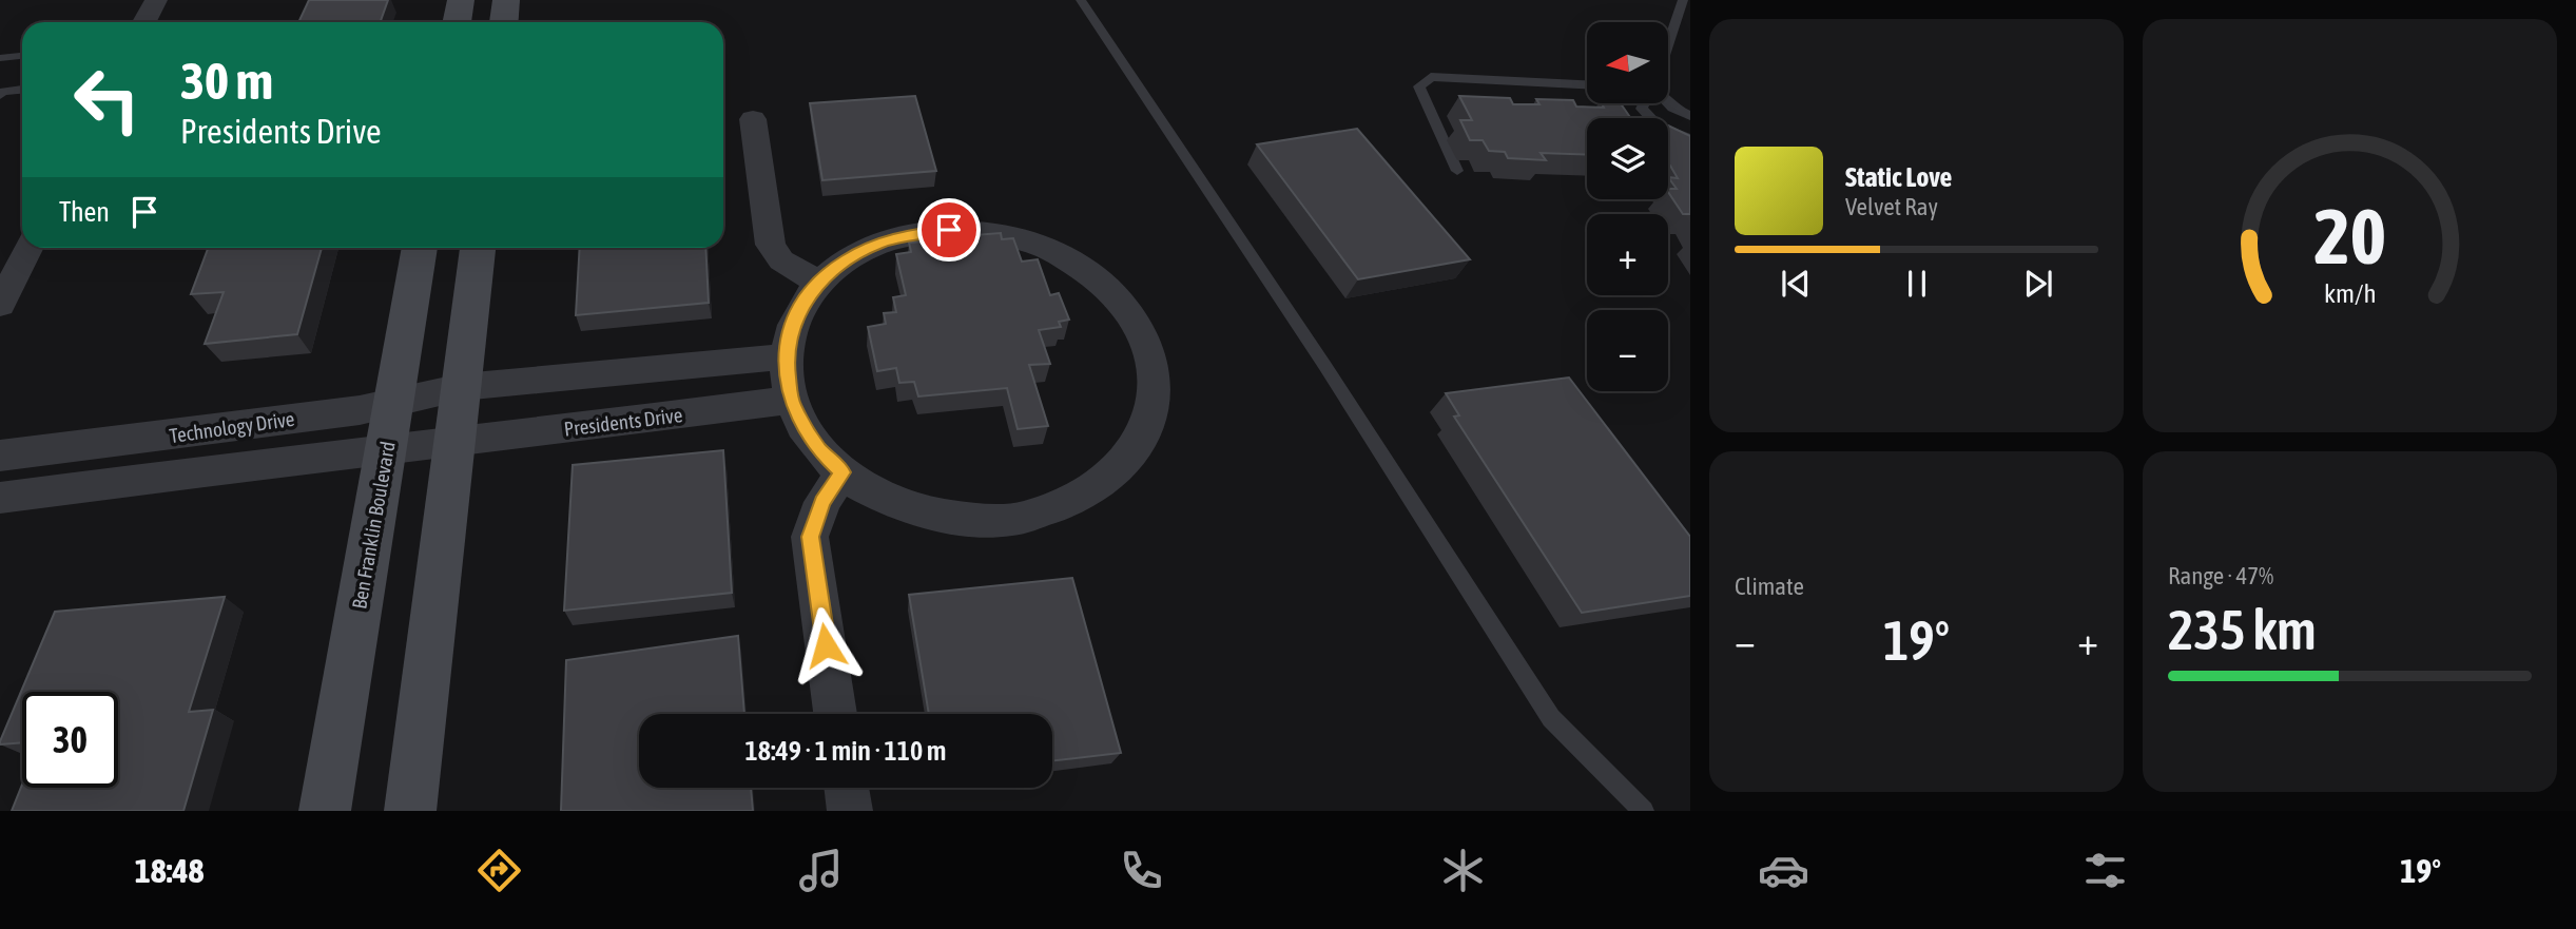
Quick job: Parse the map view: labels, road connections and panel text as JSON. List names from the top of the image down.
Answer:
{
  "streets": {
    "street": ["Presidents Drive", "Technology Drive", "Ben Franklin Boulevard"]
  },
  "crossings": [
    ["Presidents Drive", "Technology Drive"],
    ["Technology Drive", "Ben Franklin Boulevard"]
  ],
  "north": "left",
  "page": {
    "map_buttons": ["+", "−"],
    "turn": ["30 m", "Presidents Drive"],
    "song": ["Static Love", "Velvet Ray"],
    "then": "Then",
    "tile": [
      "Climate",
      ["Range · 47%", "235 km"]
    ],
    "heat": ["−", "19°", "+"],
    "limit": "30",
    "trip": "18:49 · 1 min · 110 m",
    "tabs": ["18:48", "19°"],
    "gauge": ["20", "km/h"]
  }
}
